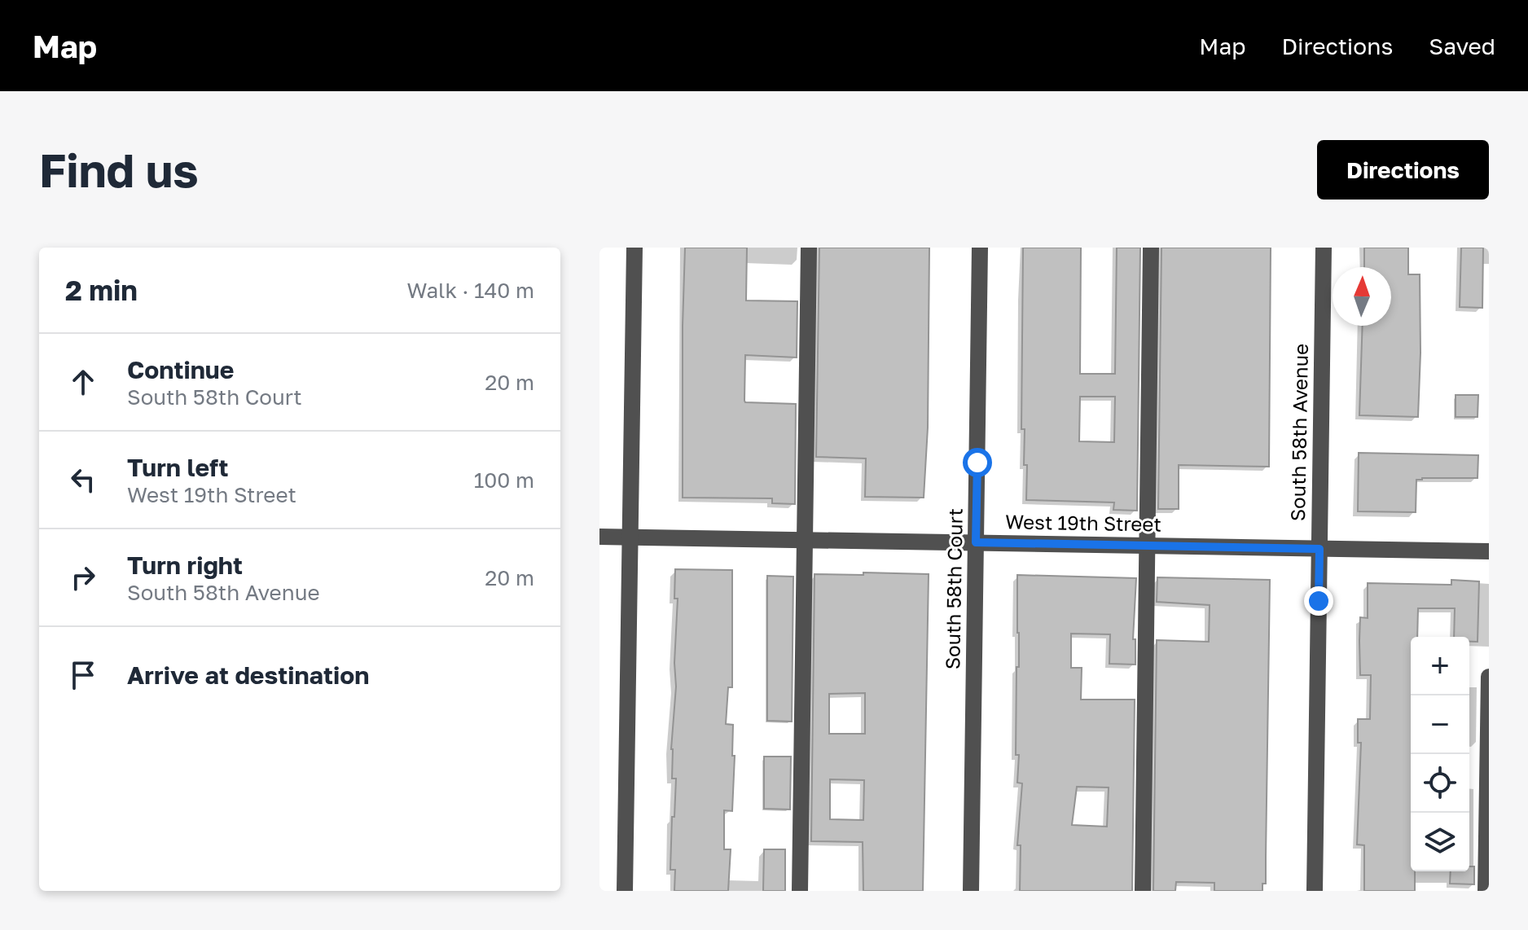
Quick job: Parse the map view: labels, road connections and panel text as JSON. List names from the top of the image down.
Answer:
{
  "streets": {
    "street": ["South 58th Avenue", "West 19th Street", "South 58th Court"]
  },
  "crossings": [
    ["South 58th Avenue", "West 19th Street"],
    ["West 19th Street", "South 58th Court"]
  ],
  "north": "top",
  "page": {
    "header": "Map",
    "nav": ["Map", "Directions", "Saved"],
    "buttons": "Directions",
    "title": "Find us",
    "heading": ["2 min", "Walk · 140 m"],
    "list": [
      ["Continue", "South 58th Court", "20 m"],
      ["Turn left", "West 19th Street", "100 m"],
      ["Turn right", "South 58th Avenue", "20 m"],
      "Arrive at destination"
    ],
    "map_buttons": ["+", "−"]
  }
}
